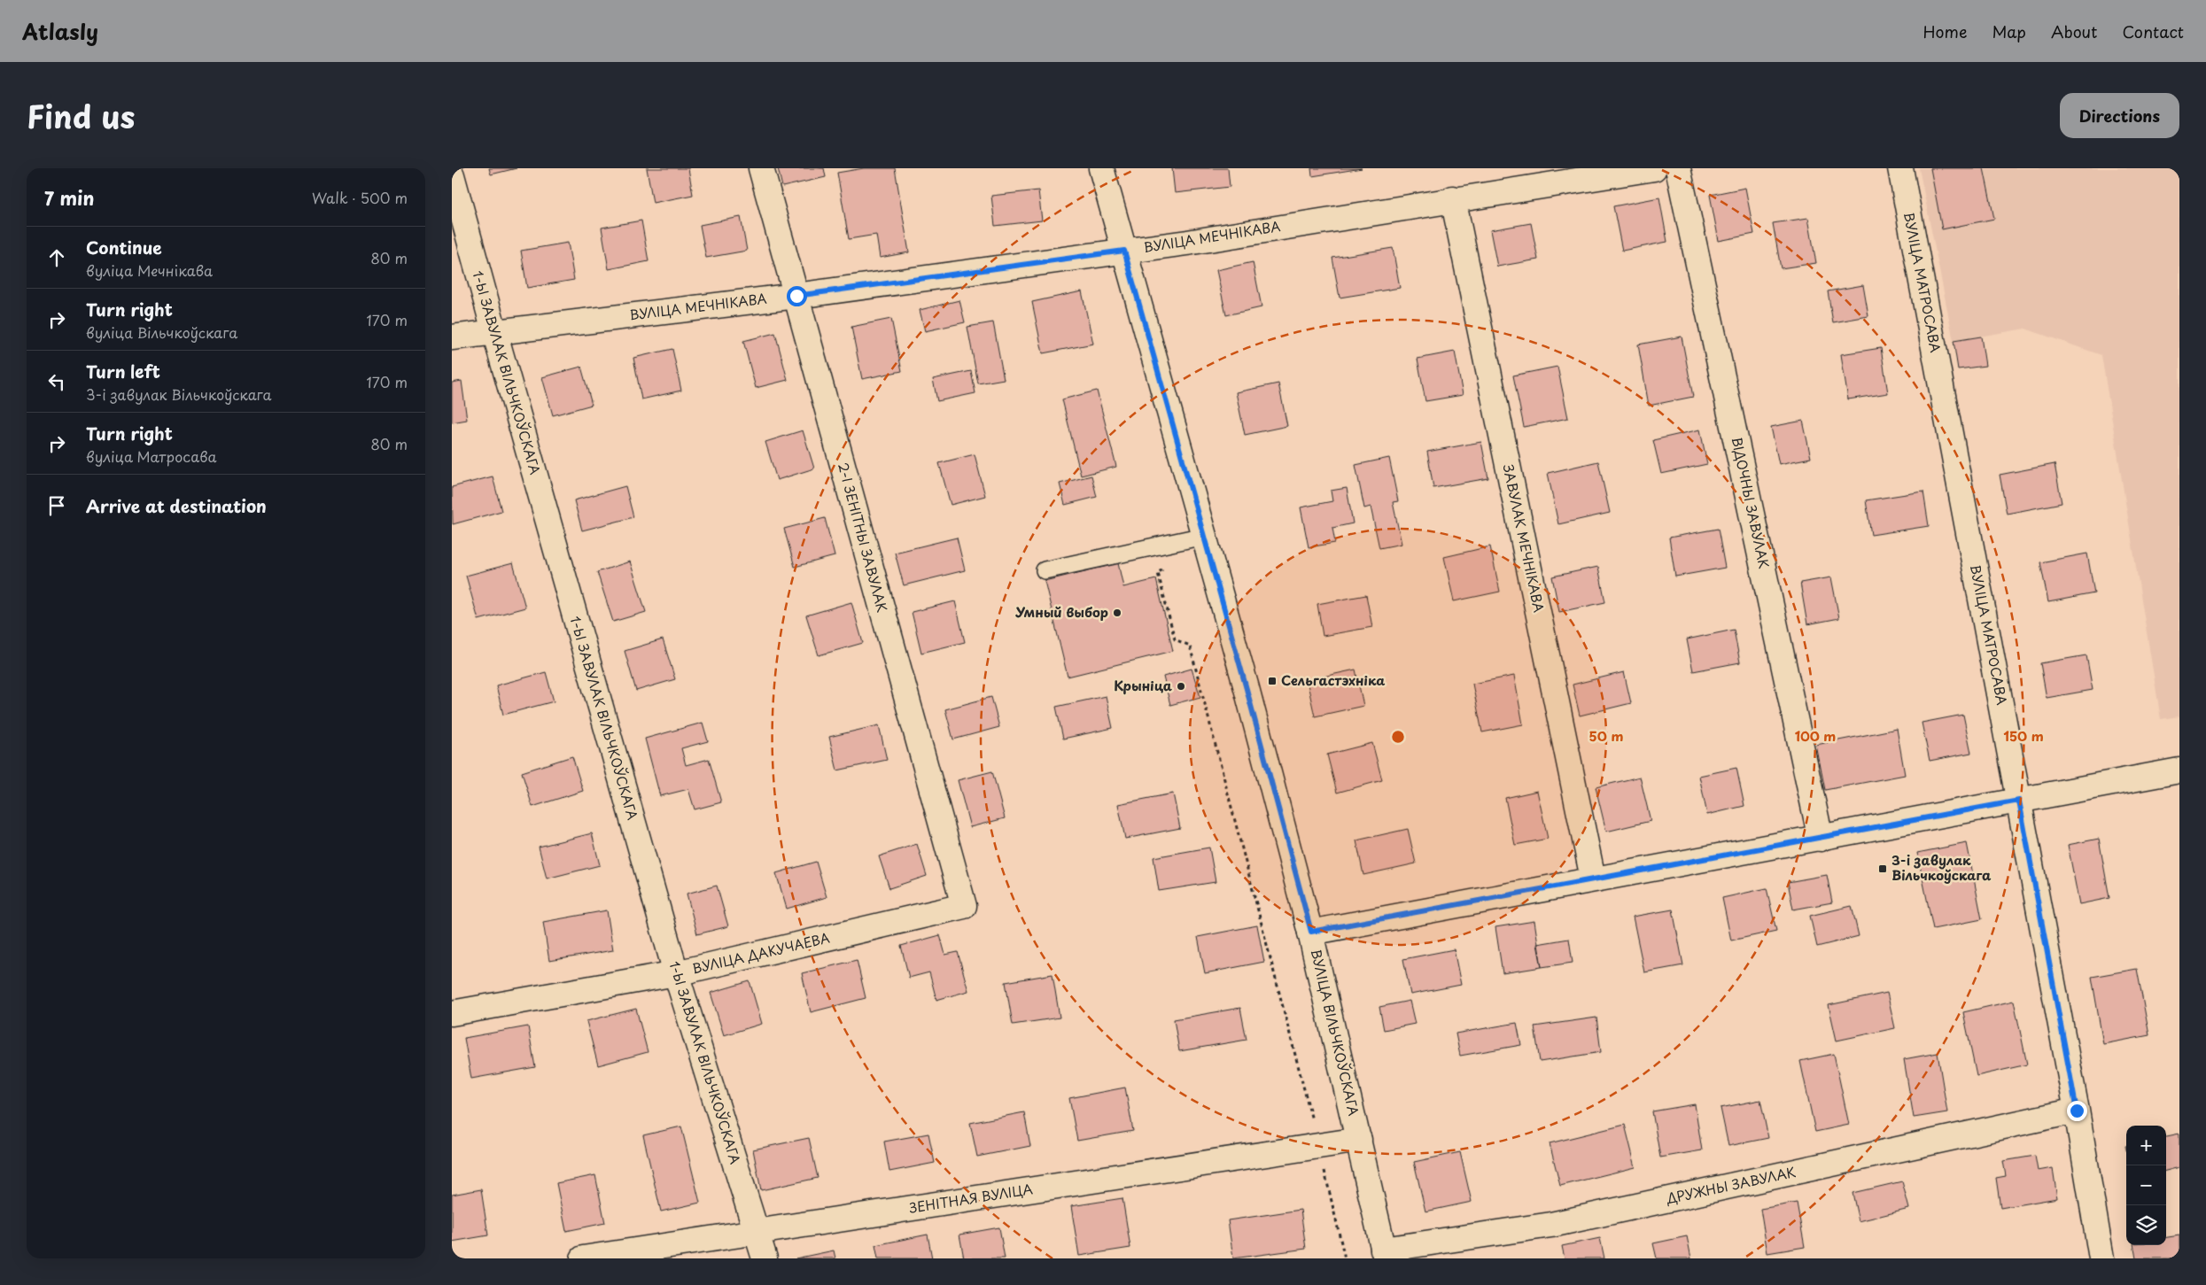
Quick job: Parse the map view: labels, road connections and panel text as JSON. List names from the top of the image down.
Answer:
{
  "streets": {
    "street": [
      "ВУЛІЦА МЕЧНІКАВА",
      "ВУЛІЦА МАТРОСАВА",
      "1-Ы ЗАВУЛАК ВІЛЬЧКОЎСКАГА",
      "ВІДОЧНЫ ЗАВУЛАК",
      "2-І ЗЕНІТНЫ ЗАВУЛАК",
      "ЗАВУЛАК МЕЧНІКАВА",
      "ВУЛІЦА ДАКУЧАЕВА",
      "ВУЛІЦА ВІЛЬЧКОЎСКАГА",
      "ДРУЖНЫ ЗАВУЛАК",
      "ЗЕНІТНАЯ ВУЛІЦА"
    ]
  },
  "crossings": [
    ["ВУЛІЦА МЕЧНІКАВА", "1-Ы ЗАВУЛАК ВІЛЬЧКОЎСКАГА"],
    ["ВУЛІЦА МЕЧНІКАВА", "2-І ЗЕНІТНЫ ЗАВУЛАК"],
    ["ВУЛІЦА МЕЧНІКАВА", "ЗАВУЛАК МЕЧНІКАВА"],
    ["ВУЛІЦА МЕЧНІКАВА", "ВУЛІЦА ВІЛЬЧКОЎСКАГА"],
    ["ВУЛІЦА МАТРОСАВА", "ДРУЖНЫ ЗАВУЛАК"],
    ["1-Ы ЗАВУЛАК ВІЛЬЧКОЎСКАГА", "ВУЛІЦА ДАКУЧАЕВА"],
    ["1-Ы ЗАВУЛАК ВІЛЬЧКОЎСКАГА", "ЗЕНІТНАЯ ВУЛІЦА"],
    ["2-І ЗЕНІТНЫ ЗАВУЛАК", "ВУЛІЦА ДАКУЧАЕВА"],
    ["ВУЛІЦА ВІЛЬЧКОЎСКАГА", "ДРУЖНЫ ЗАВУЛАК"],
    ["ВУЛІЦА ВІЛЬЧКОЎСКАГА", "ЗЕНІТНАЯ ВУЛІЦА"]
  ],
  "places": {
    "other": ["Умный выбор", "Крыніца"],
    "transit": ["Сельгастэхніка", "3-і завулак Вільчкоўскага"]
  },
  "page": {
    "header": "Atlasly",
    "nav": [
      "Home",
      "Map",
      "About",
      "Contact"
    ],
    "title": "Find us",
    "buttons": "Directions",
    "heading": ["7 min", "Walk · 500 m"],
    "list": [
      ["Continue", "вуліца Мечнікава", "80 m"],
      ["Turn right", "вуліца Вільчкоўскага", "170 m"],
      ["Turn left", "3-і завулак Вільчкоўскага", "170 m"],
      ["Turn right", "вуліца Матросава", "80 m"],
      "Arrive at destination"
    ],
    "map_buttons": ["+", "−"]
  },
  "rings": ["50 m", "100 m", "150 m"]
}
